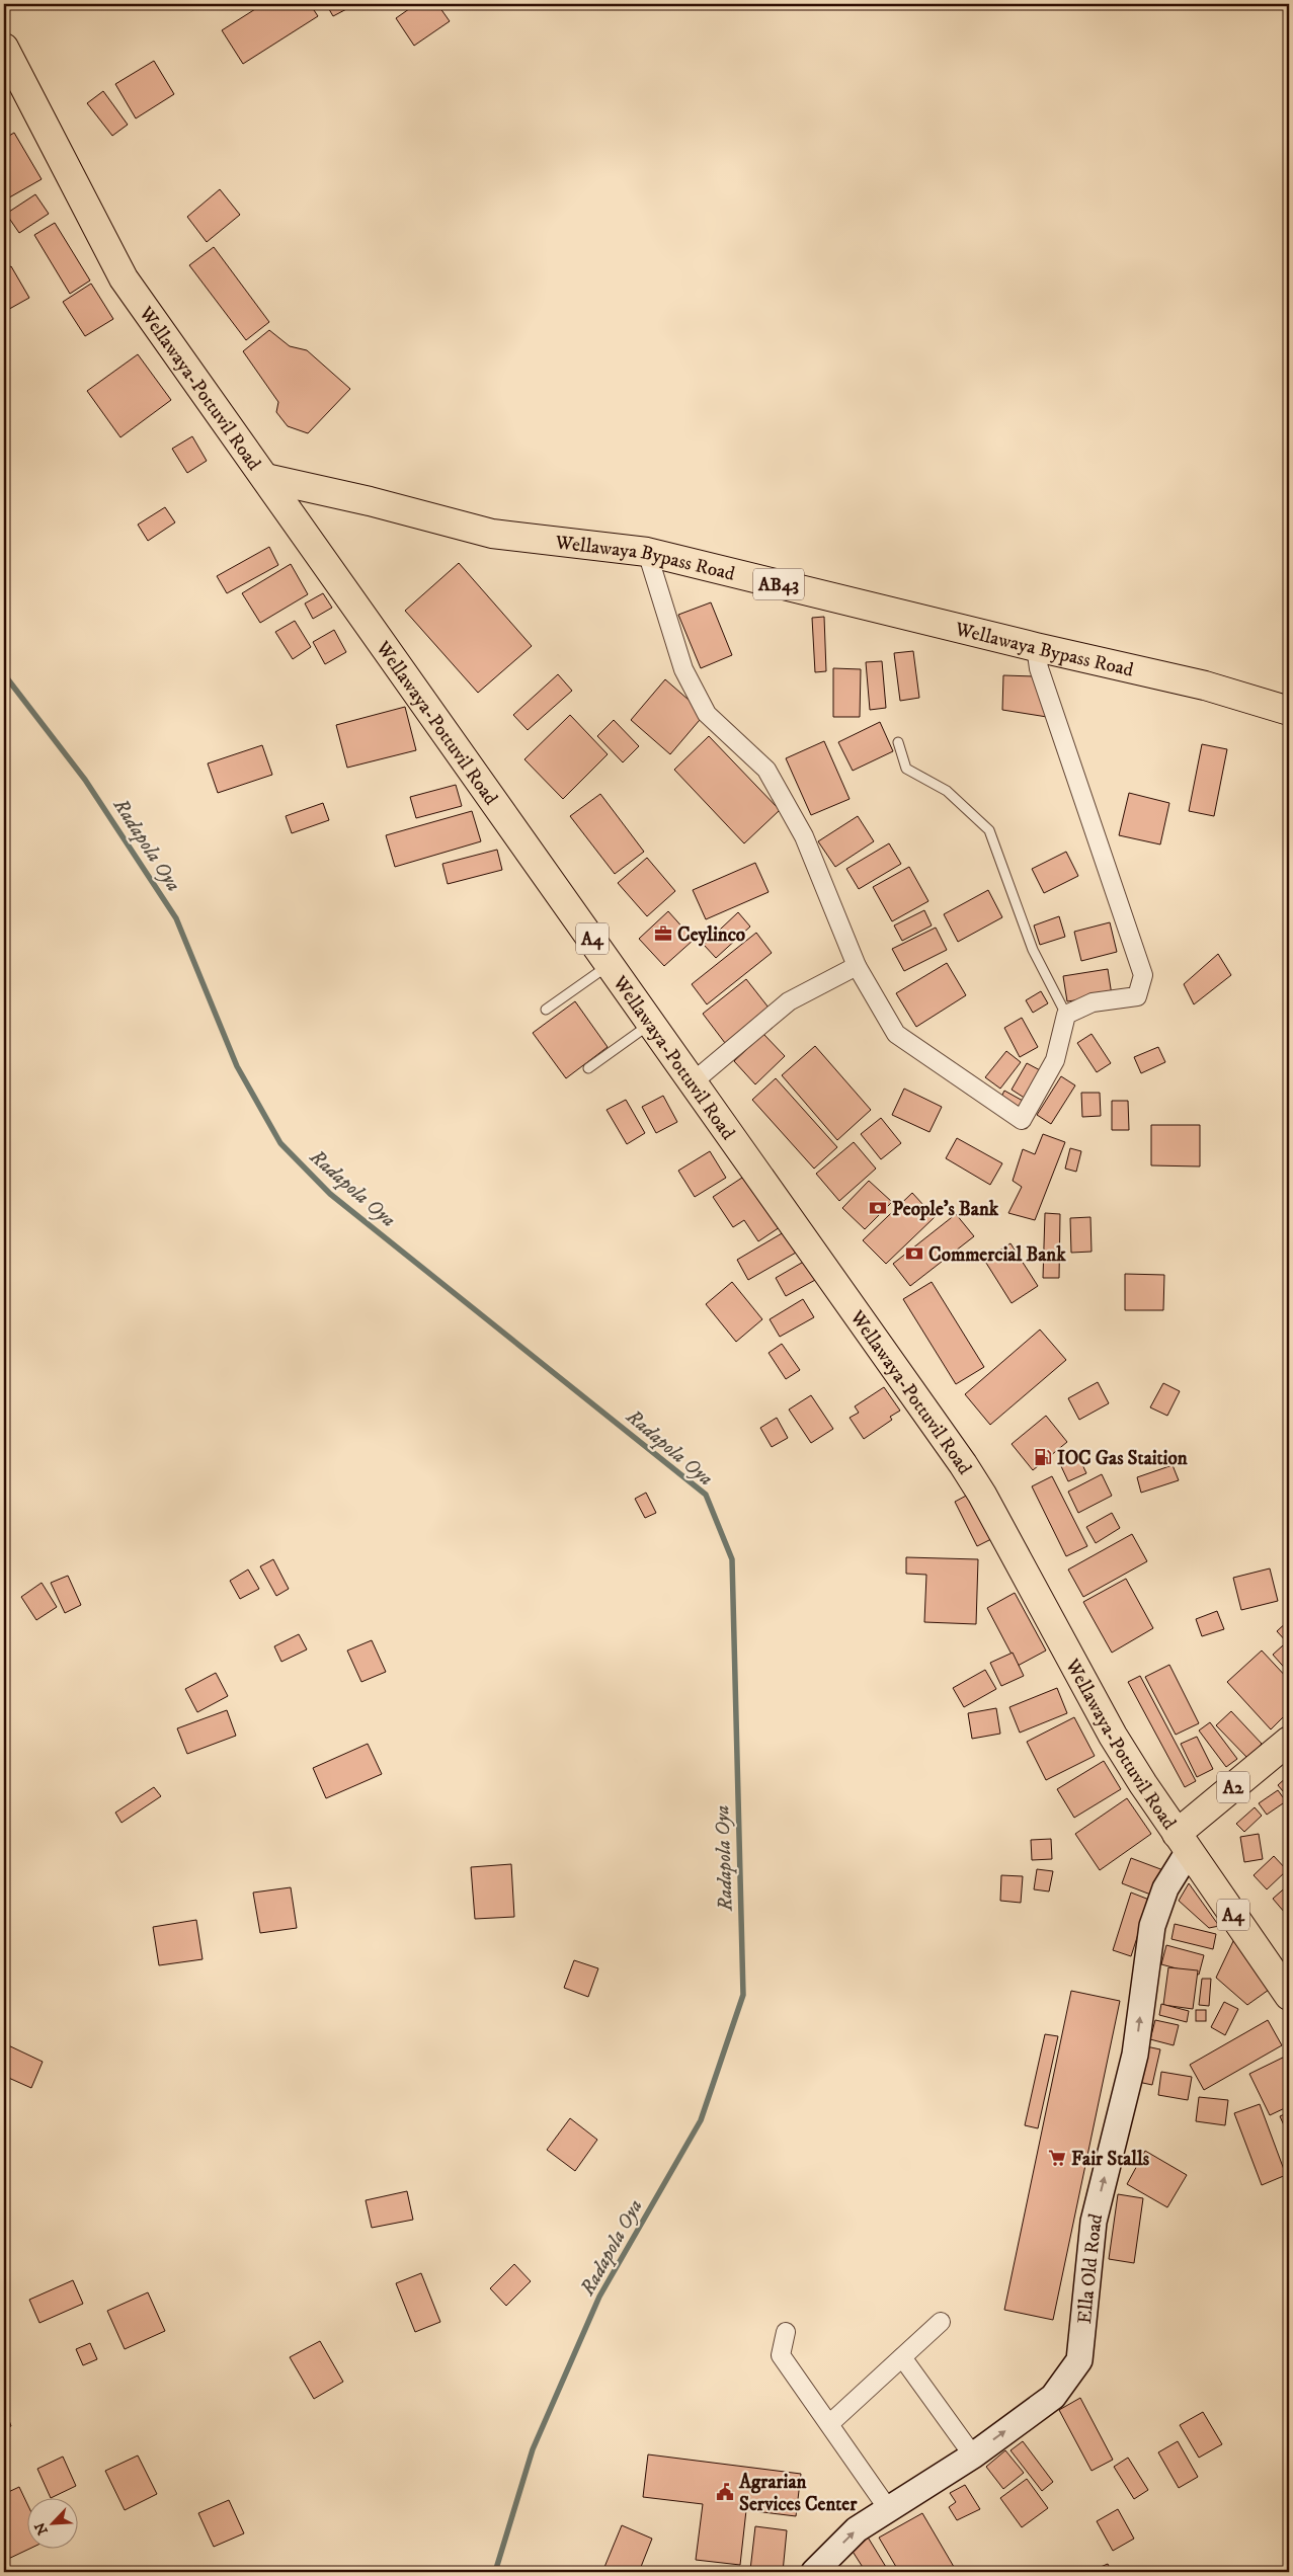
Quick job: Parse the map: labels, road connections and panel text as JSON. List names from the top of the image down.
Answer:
{
  "streets": {
    "main road": [
      "Wellawaya-Pottuvil Road",
      "Wellawaya Bypass Road",
      "AB43",
      "A4",
      "A2",
      "Ella Old Road"
    ]
  },
  "crossings": [
    ["Wellawaya-Pottuvil Road", "Wellawaya Bypass Road"],
    ["Wellawaya-Pottuvil Road", "A2"],
    ["Wellawaya-Pottuvil Road", "Ella Old Road"],
    ["A2", "Ella Old Road"]
  ],
  "one_way": ["Ella Old Road"],
  "water": ["Radapola Oya"],
  "places": {
    "office": ["Ceylinco"],
    "bank": ["People's Bank", "Commercial Bank"],
    "fuel station": ["IOC Gas Staition"],
    "supermarket": ["Fair Stalls"],
    "public building": ["Agrarian Services Center"]
  },
  "north": "bottom left"
}
